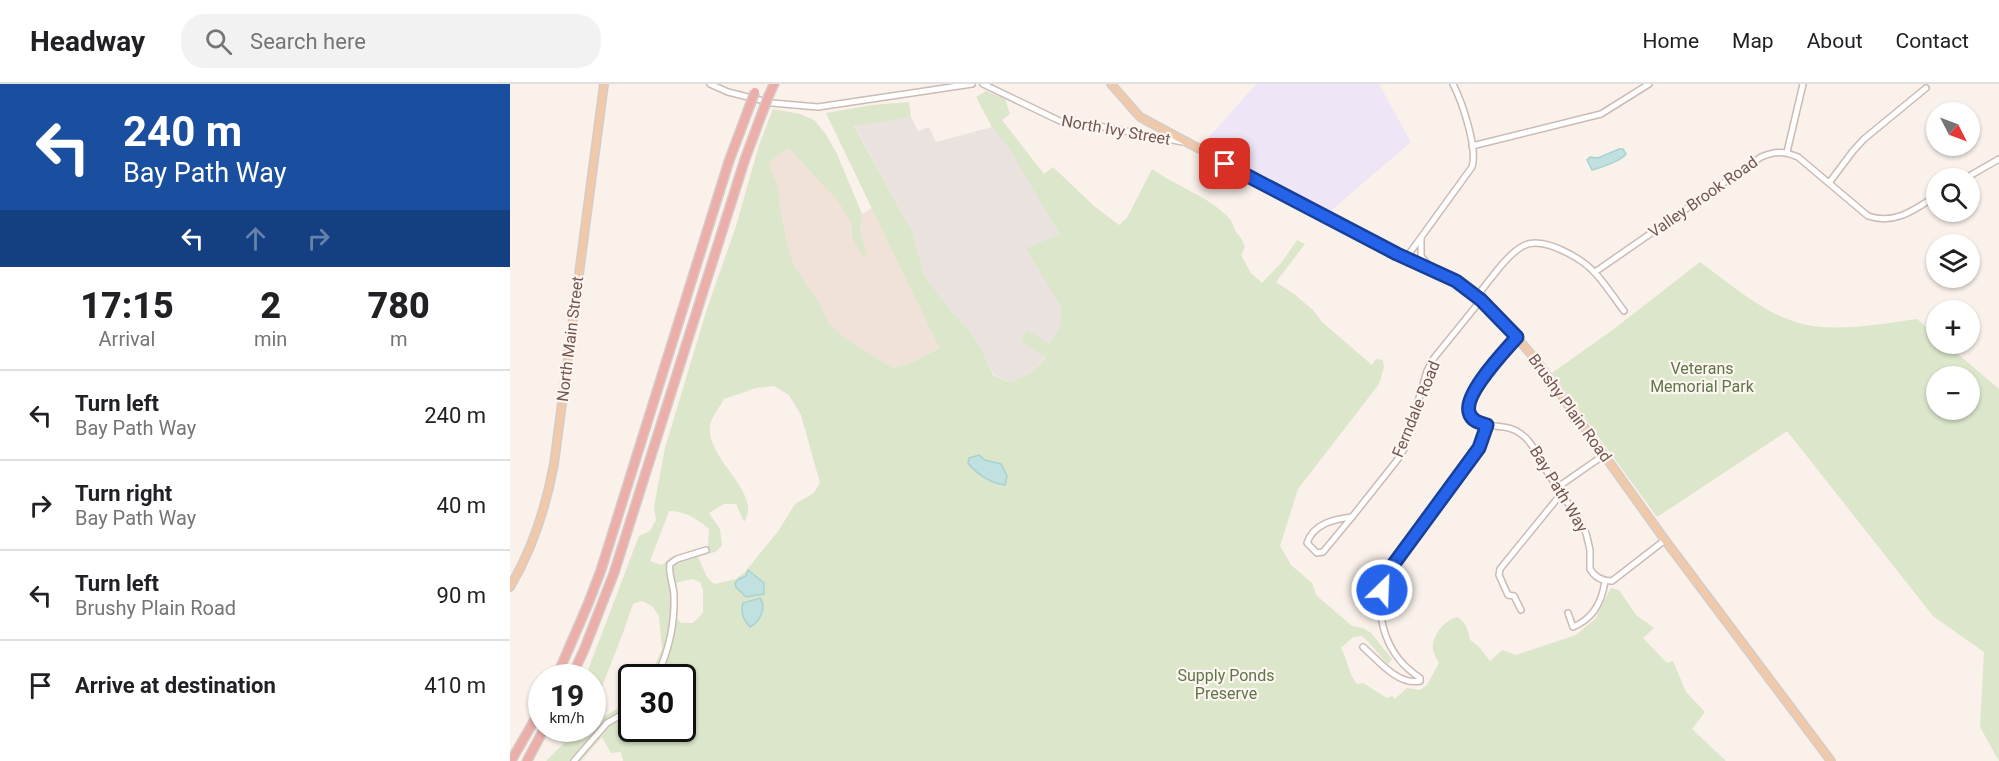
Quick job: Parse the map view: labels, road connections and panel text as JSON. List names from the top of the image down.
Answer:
{
  "streets": {
    "main road": ["North Main Street", "Brushy Plain Road"],
    "street": [
      "North Ivy Street",
      "Valley Brook Road",
      "Ferndale Road",
      "Bay Path Way"
    ]
  },
  "crossings": [
    ["North Ivy Street", "Brushy Plain Road"],
    ["Valley Brook Road", "Ferndale Road"],
    ["Brushy Plain Road", "Ferndale Road"]
  ],
  "parks": ["Veterans Memorial Park", "Supply Ponds Preserve"],
  "north": "bottom right",
  "page": {
    "header": "Headway",
    "search": "Search here",
    "nav": [
      "Home",
      "Map",
      "About",
      "Contact"
    ],
    "turn": ["240 m", "Bay Path Way"],
    "map_buttons": ["+", "−"],
    "eta": [
      "17:15",
      "Arrival",
      "2",
      "min",
      "780",
      "m"
    ],
    "list": [
      {
        "name": "Turn left",
        "note": "Bay Path Way",
        "value": "240 m"
      },
      {
        "name": "Turn right",
        "note": "Bay Path Way",
        "value": "40 m"
      },
      {
        "name": "Turn left",
        "note": "Brushy Plain Road",
        "value": "90 m"
      },
      {
        "name": "Arrive at destination",
        "value": "410 m"
      }
    ],
    "speed": "19 km/h",
    "limit": "30"
  }
}
